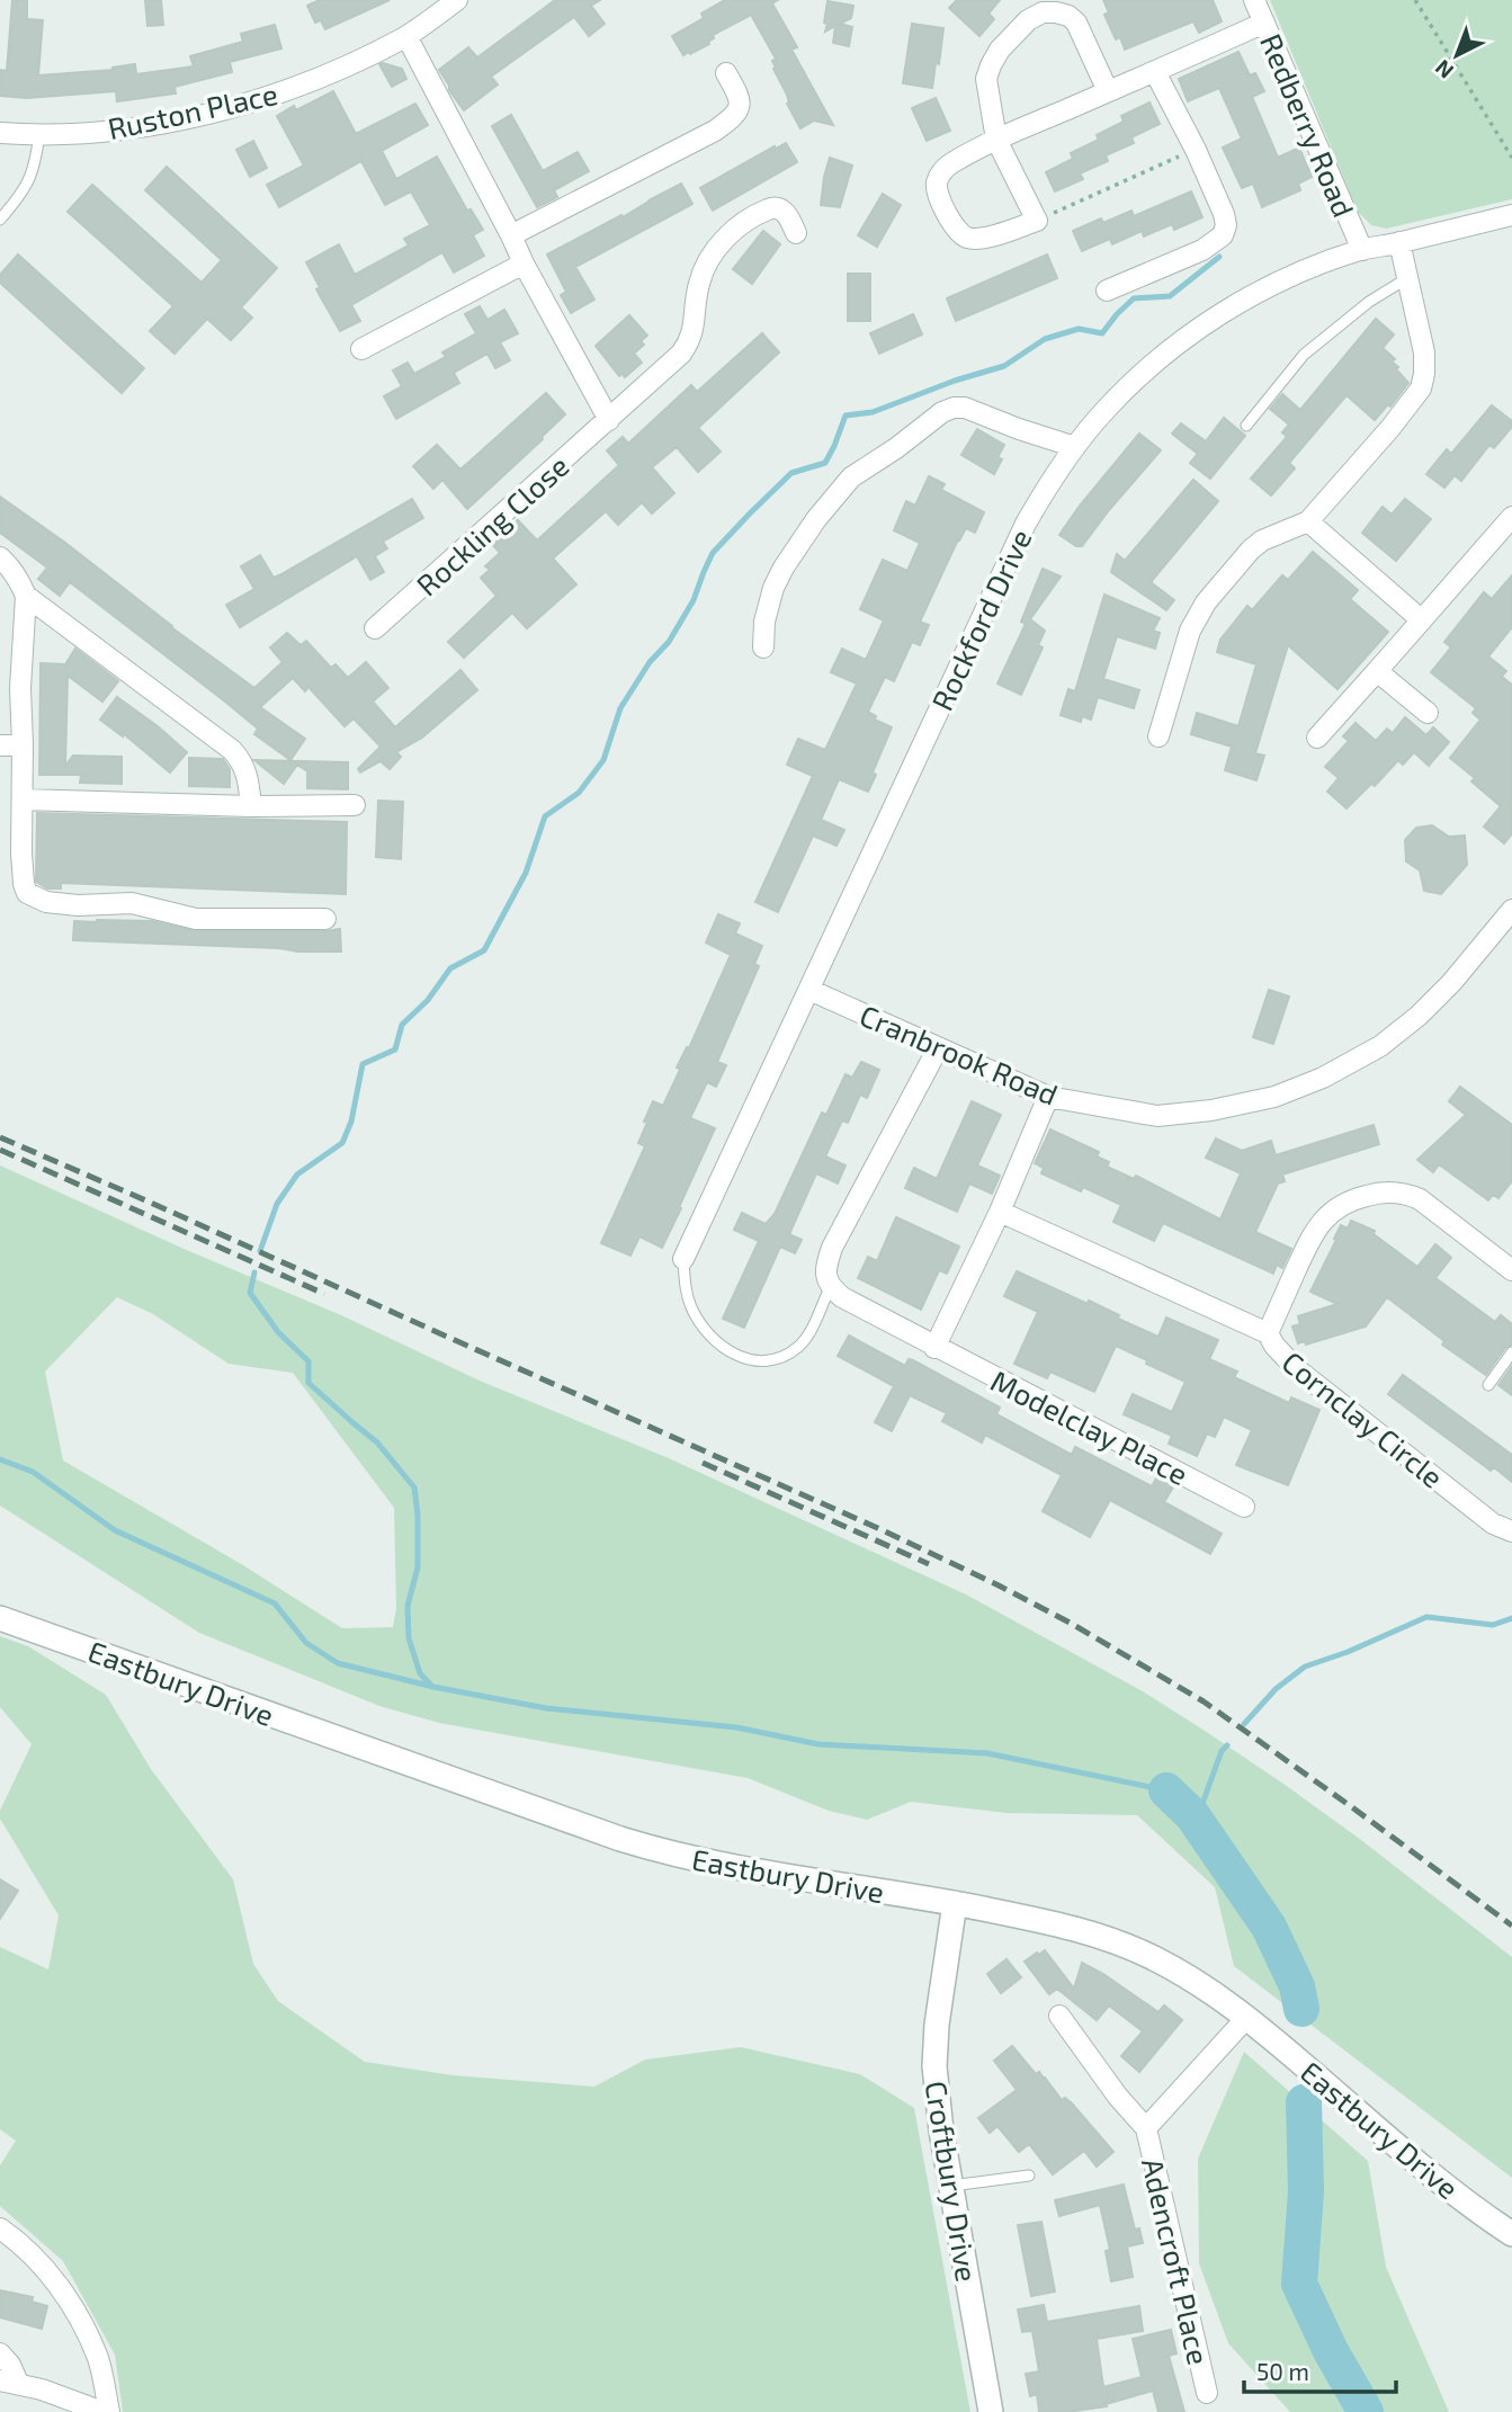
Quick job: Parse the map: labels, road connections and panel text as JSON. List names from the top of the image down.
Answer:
{
  "streets": {
    "street": [
      "Ruston Place",
      "Redberry Road",
      "Rockling Close",
      "Rockford Drive",
      "Cranbrook Road",
      "Cornclay Circle",
      "Modelclay Place",
      "Eastbury Drive",
      "Croftbury Drive",
      "Adencroft Place"
    ]
  },
  "crossings": [
    ["Redberry Road", "Rockford Drive"],
    ["Rockford Drive", "Cranbrook Road"],
    ["Eastbury Drive", "Croftbury Drive"],
    ["Eastbury Drive", "Adencroft Place"]
  ],
  "scale_bar": "50 m",
  "north": "bottom left"
}
